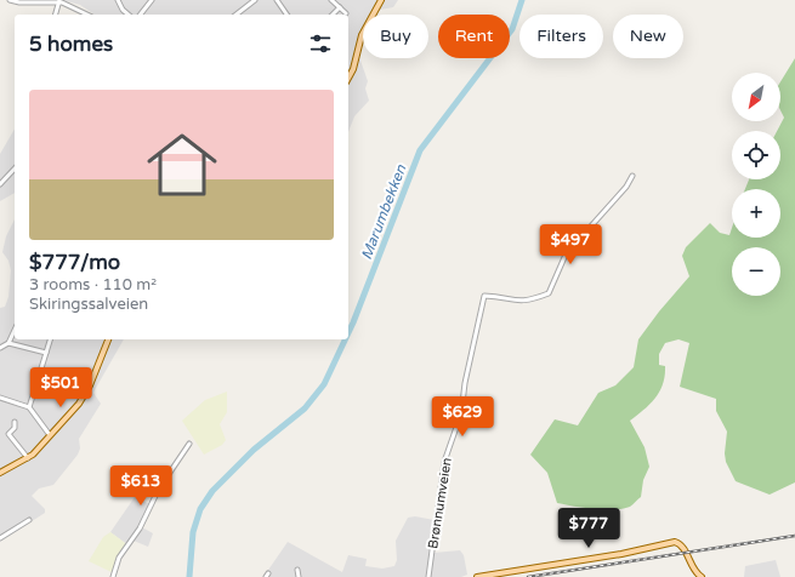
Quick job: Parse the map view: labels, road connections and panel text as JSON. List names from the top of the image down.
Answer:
{
  "streets": {
    "street": ["Brønnumveien"]
  },
  "water": ["Marumbekken"],
  "north": "bottom left",
  "page": {
    "chip": [
      "Buy",
      "Rent",
      "Filters",
      "New"
    ],
    "heading": "5 homes",
    "map_buttons": ["+", "−"],
    "list": [
      {
        "name": "$777/mo",
        "note": "3 rooms · 110 m² · Skiringssalveien"
      }
    ],
    "price": [
      "$497",
      "$501",
      "$629",
      "$613",
      "$777"
    ]
  }
}
